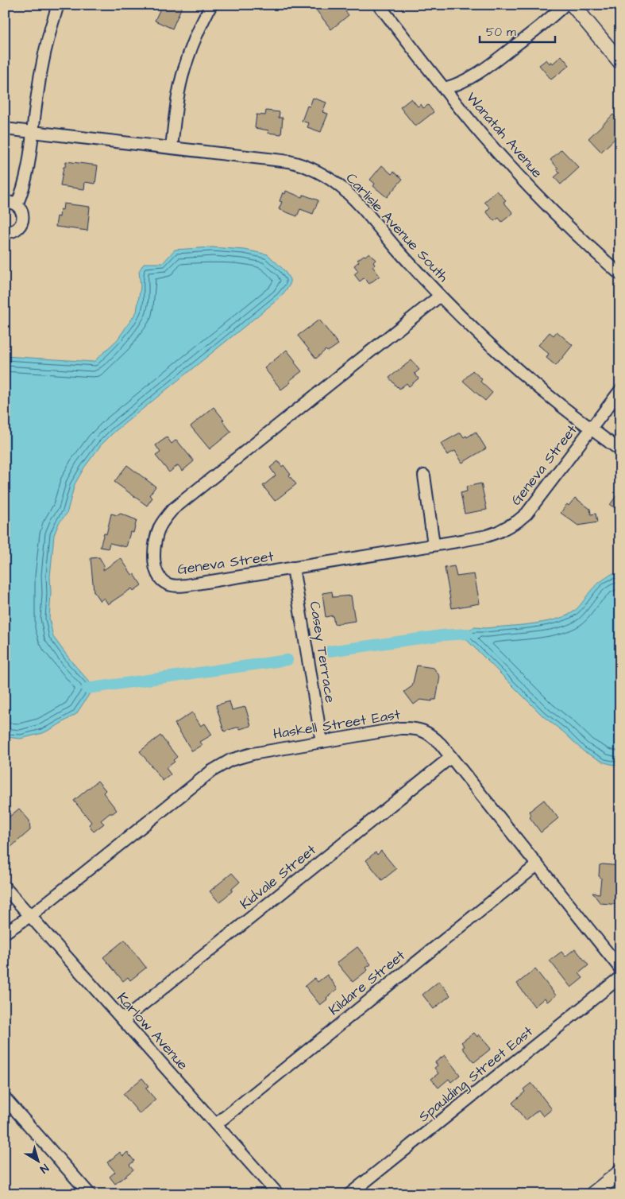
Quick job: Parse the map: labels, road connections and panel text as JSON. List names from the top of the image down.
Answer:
{
  "streets": {
    "street": [
      "Wanatah Avenue",
      "Carlisle Avenue South",
      "Geneva Street",
      "Casey Terrace",
      "Haskell Street East",
      "Kidvale Street",
      "Kildare Street",
      "Karlow Avenue",
      "Spaulding Street East"
    ]
  },
  "crossings": [
    ["Carlisle Avenue South", "Geneva Street"],
    ["Geneva Street", "Casey Terrace"],
    ["Casey Terrace", "Haskell Street East"],
    ["Haskell Street East", "Kidvale Street"],
    ["Haskell Street East", "Kildare Street"],
    ["Haskell Street East", "Karlow Avenue"],
    ["Kidvale Street", "Karlow Avenue"],
    ["Kildare Street", "Karlow Avenue"]
  ],
  "scale_bar": "50 m",
  "north": "bottom right"
}
